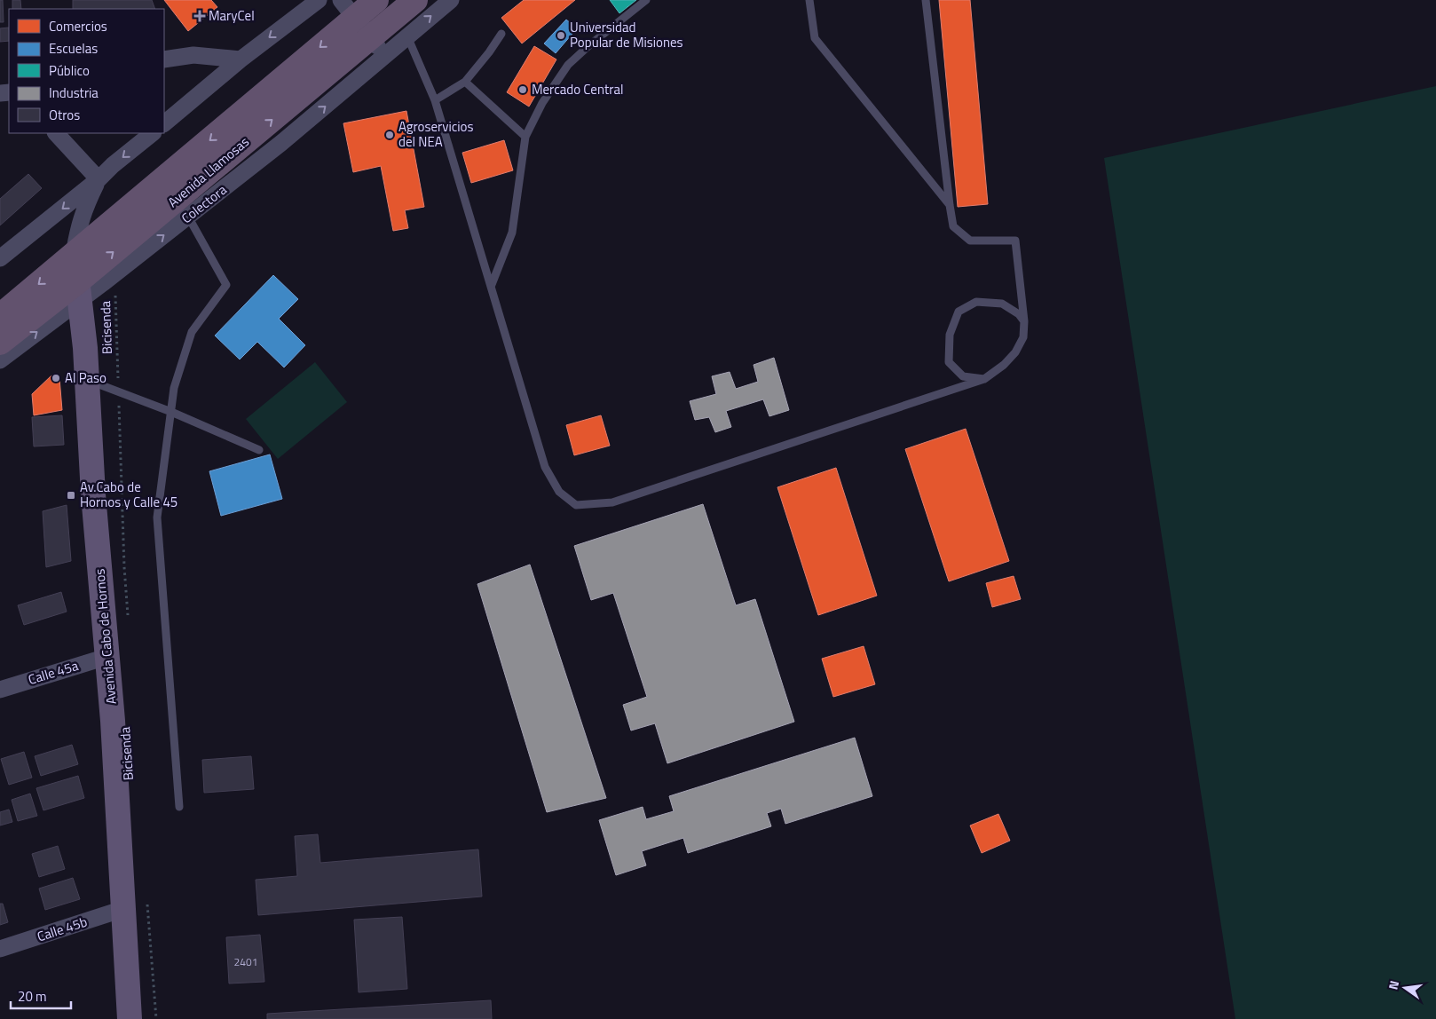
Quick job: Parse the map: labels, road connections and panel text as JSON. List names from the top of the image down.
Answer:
{
  "streets": {
    "highway": ["Avenida Llamosas"],
    "main road": ["Avenida Cabo de Hornos"],
    "street": ["Colectora", "Calle 45a", "Calle 45b"],
    "path": ["Bicisenda"]
  },
  "crossings": [
    ["Avenida Llamosas", "Colectora"],
    ["Avenida Llamosas", "Avenida Cabo de Hornos"],
    ["Colectora", "Bicisenda"],
    ["Colectora", "Avenida Cabo de Hornos"],
    ["Avenida Cabo de Hornos", "Calle 45a"],
    ["Avenida Cabo de Hornos", "Calle 45b"]
  ],
  "places": {
    "health": ["MaryCel"],
    "other": [
      "Universidad Popular de Misiones",
      "Mercado Central",
      "Agroservicios del NEA",
      "Al Paso"
    ],
    "transit": ["Av.Cabo de Hornos y Calle 45"]
  },
  "house_numbers": ["2401"],
  "legend": [
    "Comercios",
    "Escuelas",
    "Público",
    "Industria",
    "Otros"
  ],
  "scale_bar": "20 m",
  "north": "left"
}
